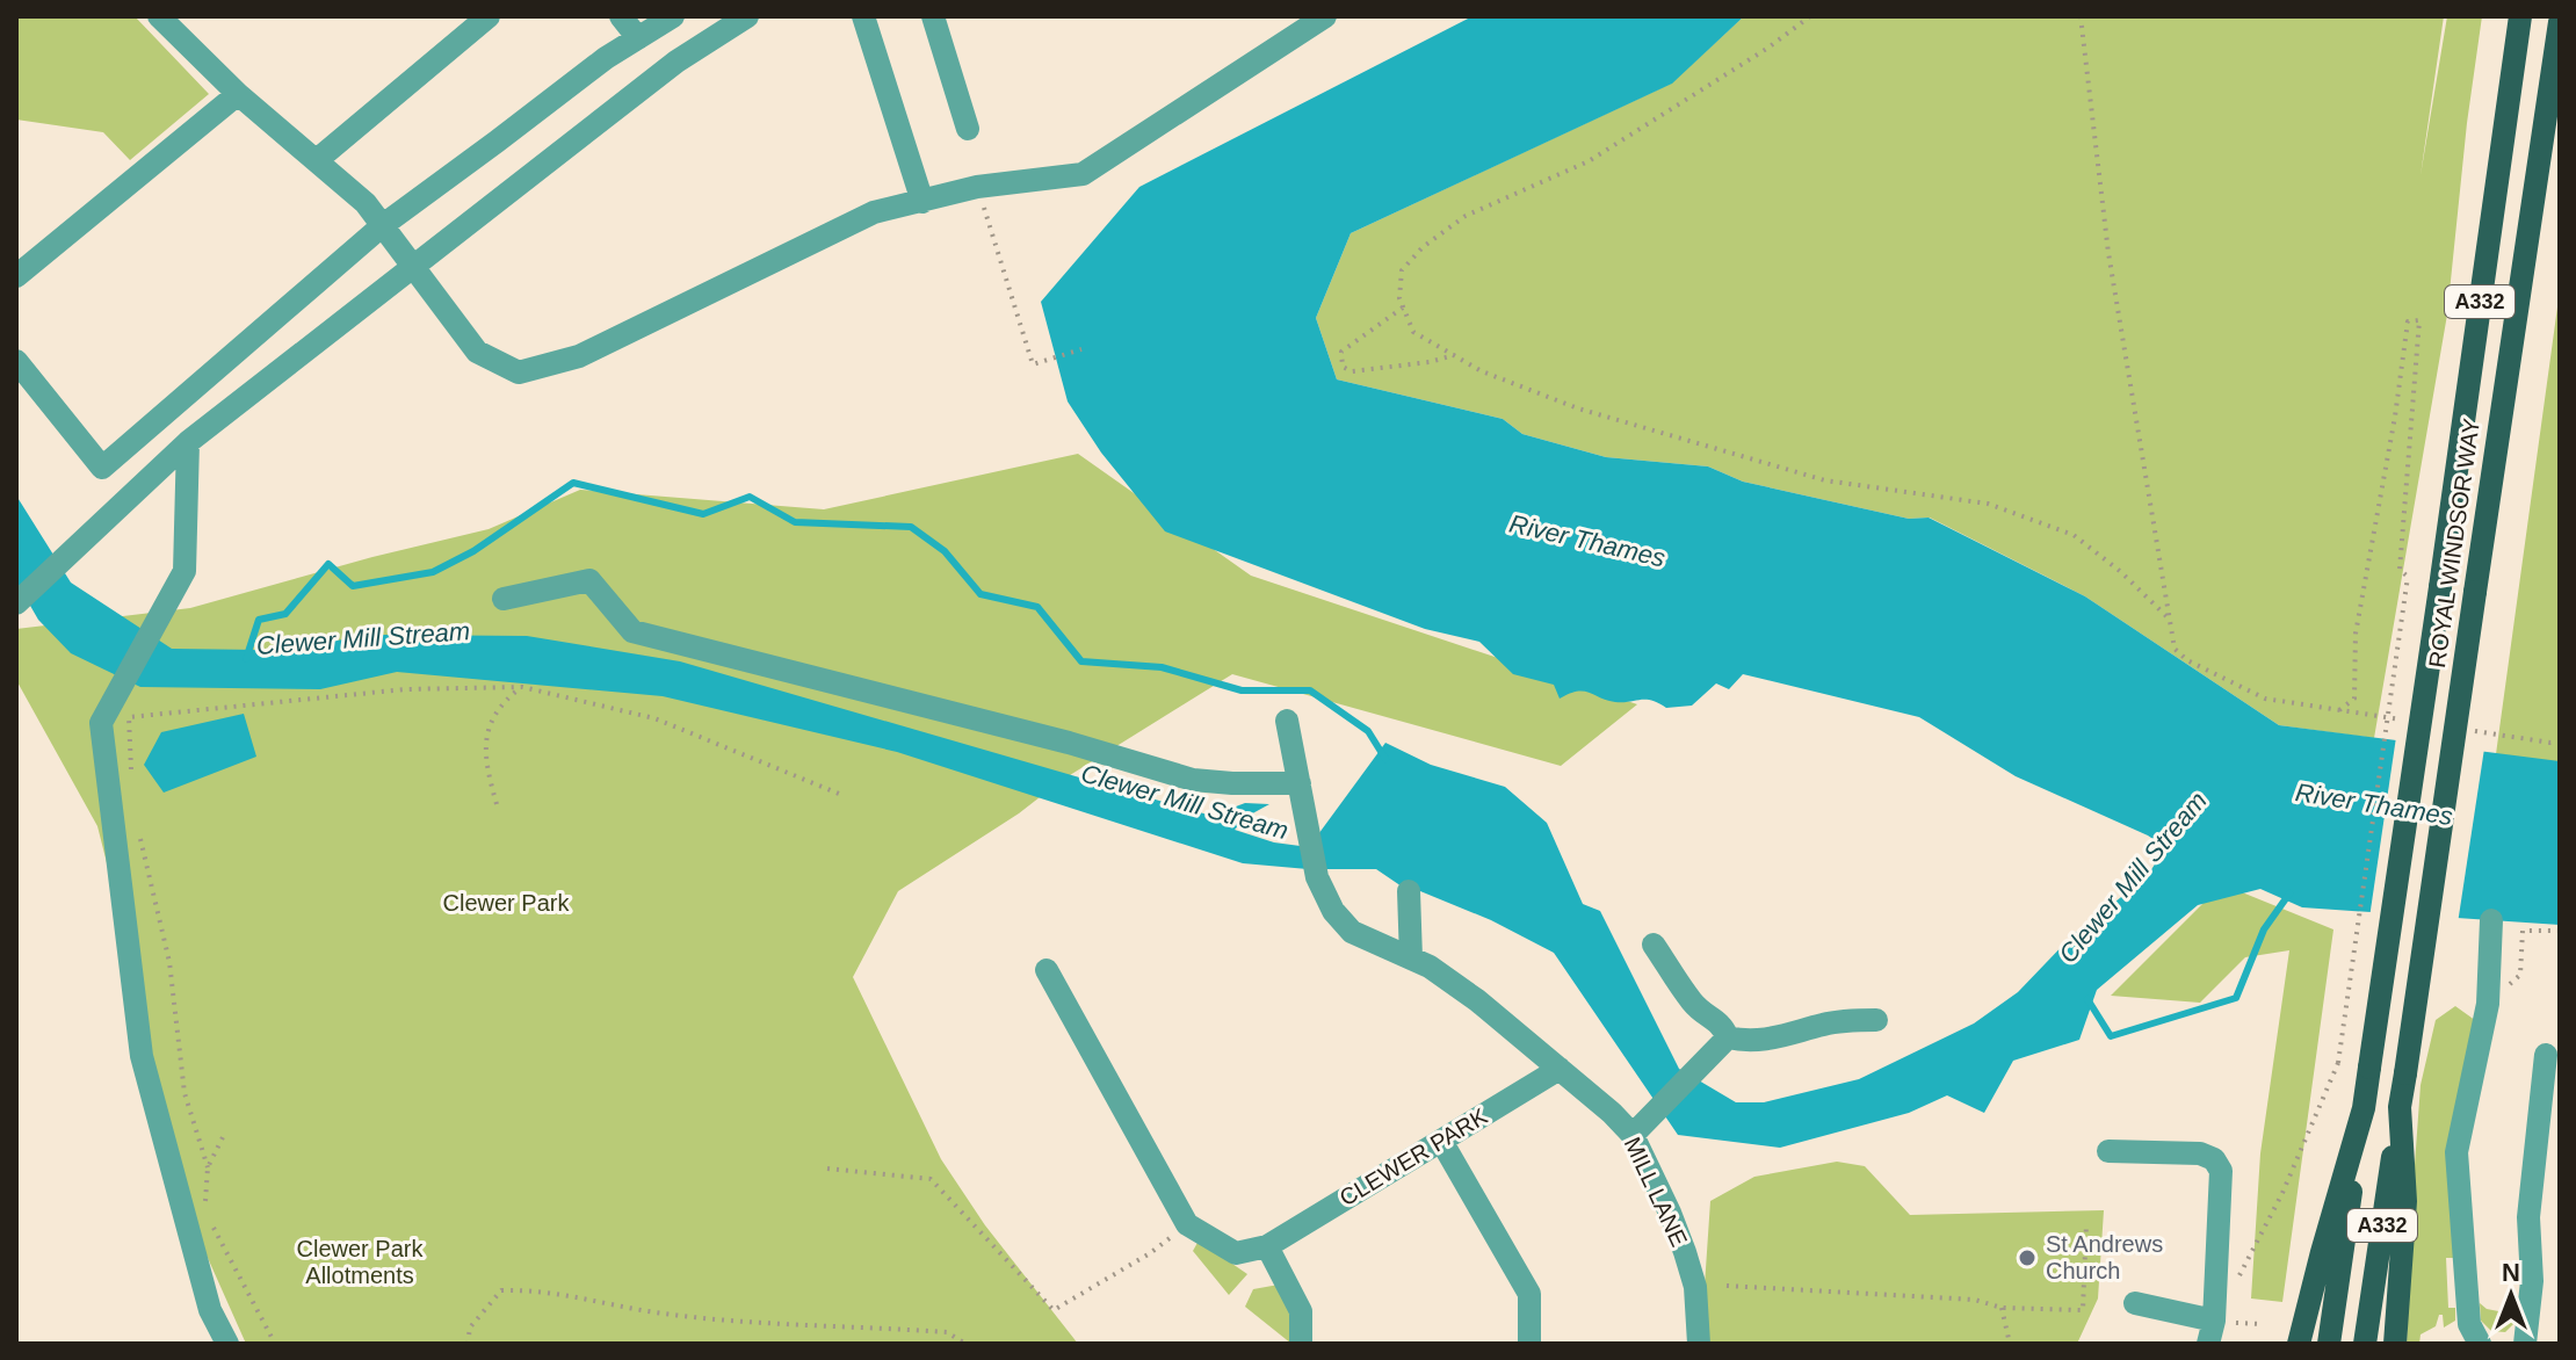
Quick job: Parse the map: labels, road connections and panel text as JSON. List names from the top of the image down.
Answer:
{
  "streets": {
    "main road": ["A332", "ROYAL WINDSOR WAY"],
    "street": ["CLEWER PARK", "MILL LANE"]
  },
  "crossings": [
    ["A332", "ROYAL WINDSOR WAY"],
    ["CLEWER PARK", "MILL LANE"]
  ],
  "water": ["River Thames", "Clewer Mill Stream"],
  "parks": ["Clewer Park", "Clewer Park Allotments"],
  "places": ["St Andrews Church"],
  "north": "top"
}
